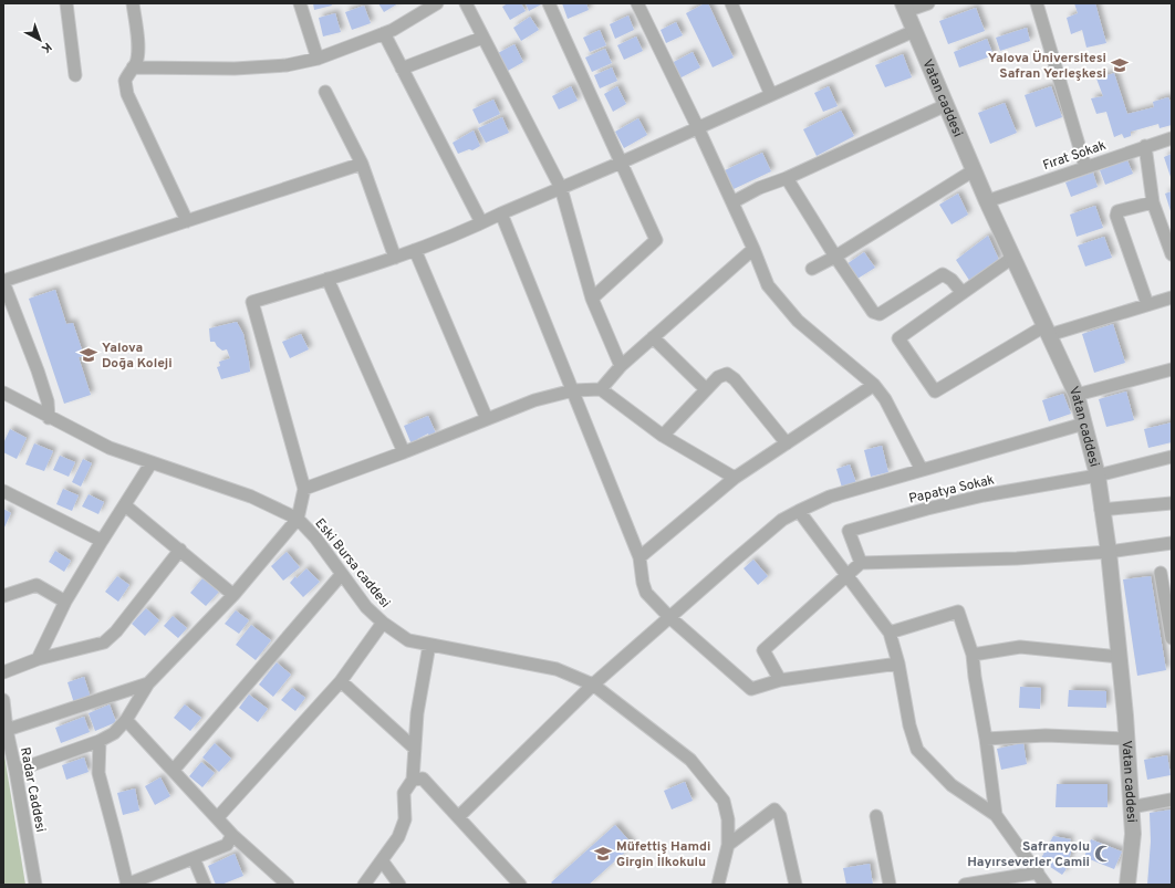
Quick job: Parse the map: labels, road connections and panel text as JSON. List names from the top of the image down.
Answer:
{
  "streets": {
    "street": [
      "Vatan caddesi",
      "Fırat Sokak",
      "Papatya Sokak",
      "Eski Bursa caddesi",
      "Radar Caddesi"
    ]
  },
  "crossings": [
    ["Vatan caddesi", "Fırat Sokak"],
    ["Vatan caddesi", "Papatya Sokak"]
  ],
  "places": {
    "school or university": ["Yalova Üniversitesi Safran Yerleşkesi", "Yalova Doğa Koleji", "Müfettiş Hamdi Girgin İlkokulu"],
    "mosque": ["Safranyolu Hayırseverler Camii"]
  },
  "north": "bottom right"
}
